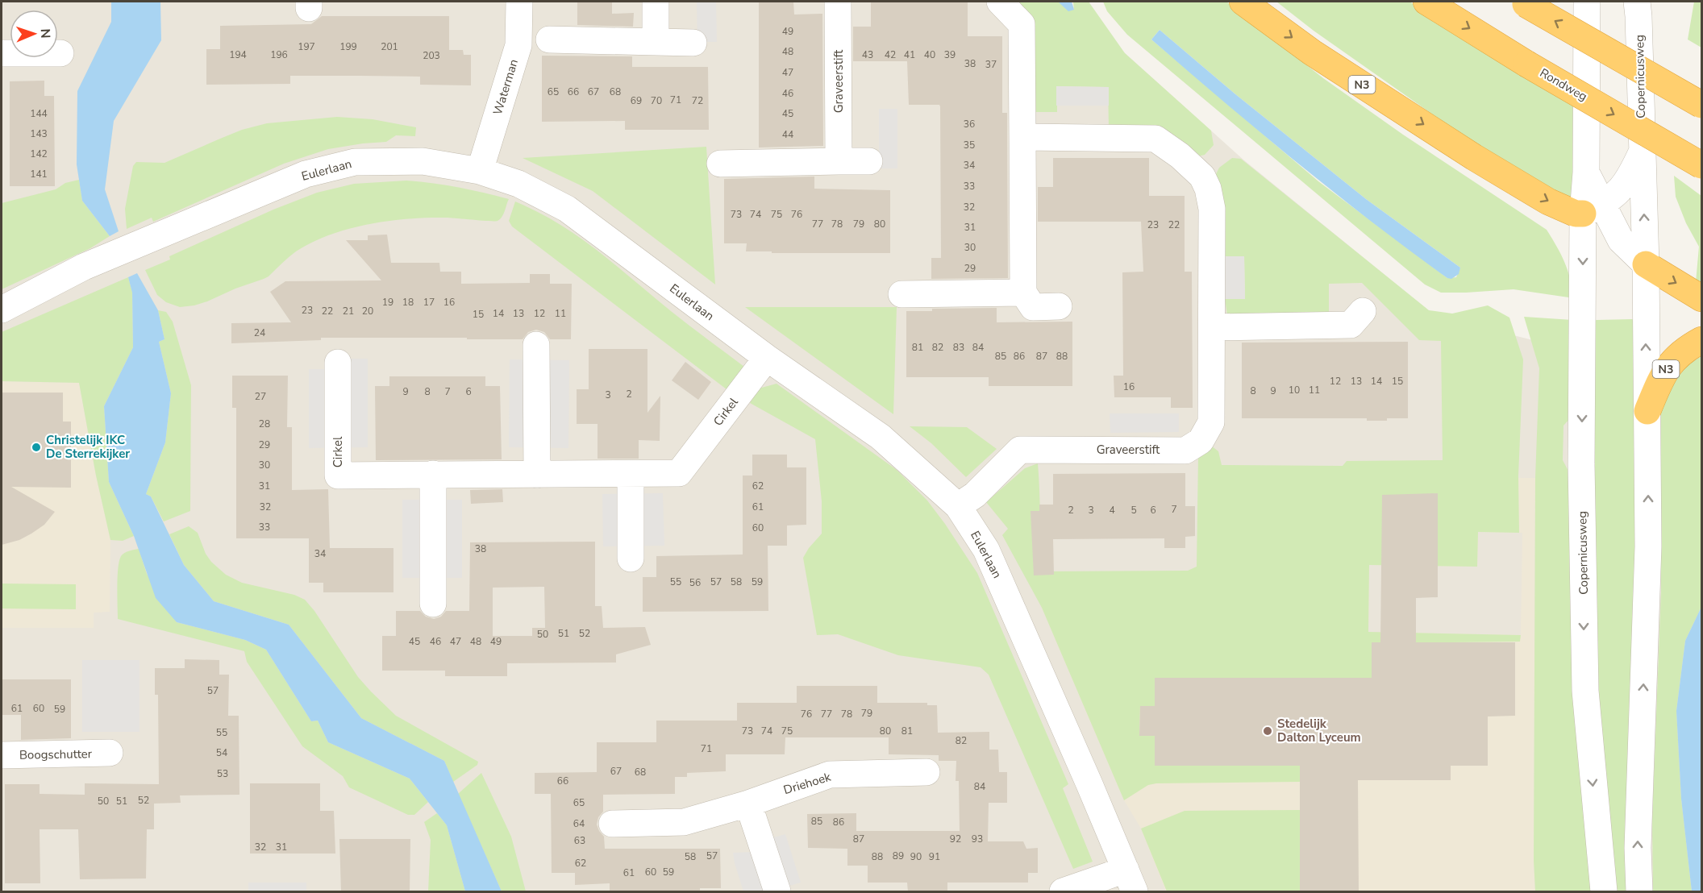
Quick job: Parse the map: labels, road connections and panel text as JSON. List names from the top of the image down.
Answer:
{
  "streets": {
    "highway": ["N3", "Rondweg"],
    "street": [
      "Copernicusweg",
      "Graveerstift",
      "Waterman",
      "Eulerlaan",
      "Cirkel",
      "Boogschutter",
      "Driehoek"
    ]
  },
  "crossings": [
    ["Copernicusweg", "N3"],
    ["Graveerstift", "Eulerlaan"],
    ["Waterman", "Eulerlaan"],
    ["Eulerlaan", "Cirkel"]
  ],
  "places": ["Christelijk IKC De Sterrekijker", "Stedelijk Dalton Lyceum"],
  "house_numbers": [
    "49",
    "197",
    "199",
    "201",
    "48",
    "194",
    "196",
    "43",
    "42",
    "41",
    "40",
    "39",
    "203",
    "38",
    "37",
    "47",
    "65",
    "66",
    "67",
    "68",
    "46",
    "71",
    "69",
    "70",
    "72",
    "144",
    "45",
    "36",
    "143",
    "44",
    "35",
    "142",
    "34",
    "141",
    "33",
    "32",
    "73",
    "74",
    "75",
    "76",
    "77",
    "78",
    "79",
    "80",
    "23",
    "22",
    "31",
    "30",
    "29",
    "19",
    "18",
    "17",
    "16",
    "23",
    "22",
    "21",
    "20",
    "14",
    "13",
    "12",
    "11",
    "15",
    "24",
    "81",
    "82",
    "83",
    "84",
    "85",
    "86",
    "87",
    "88",
    "12",
    "13",
    "14",
    "15",
    "16",
    "10",
    "11",
    "8",
    "9",
    "9",
    "8",
    "7",
    "6",
    "2",
    "3",
    "27",
    "28",
    "29",
    "30",
    "31",
    "62",
    "32",
    "61",
    "7",
    "2",
    "3",
    "4",
    "5",
    "6",
    "33",
    "60",
    "38",
    "34",
    "55",
    "57",
    "58",
    "59",
    "56",
    "51",
    "52",
    "50",
    "45",
    "46",
    "47",
    "48",
    "49",
    "57",
    "61",
    "60",
    "59",
    "79",
    "76",
    "77",
    "78",
    "73",
    "74",
    "75",
    "80",
    "81",
    "55",
    "82",
    "71",
    "54",
    "67",
    "68",
    "53",
    "66",
    "84",
    "52",
    "50",
    "51",
    "65",
    "85",
    "86",
    "64",
    "87",
    "92",
    "93",
    "63",
    "32",
    "31",
    "57",
    "89",
    "58",
    "88",
    "90",
    "91",
    "62",
    "60",
    "59",
    "61"
  ],
  "north": "right"
}
